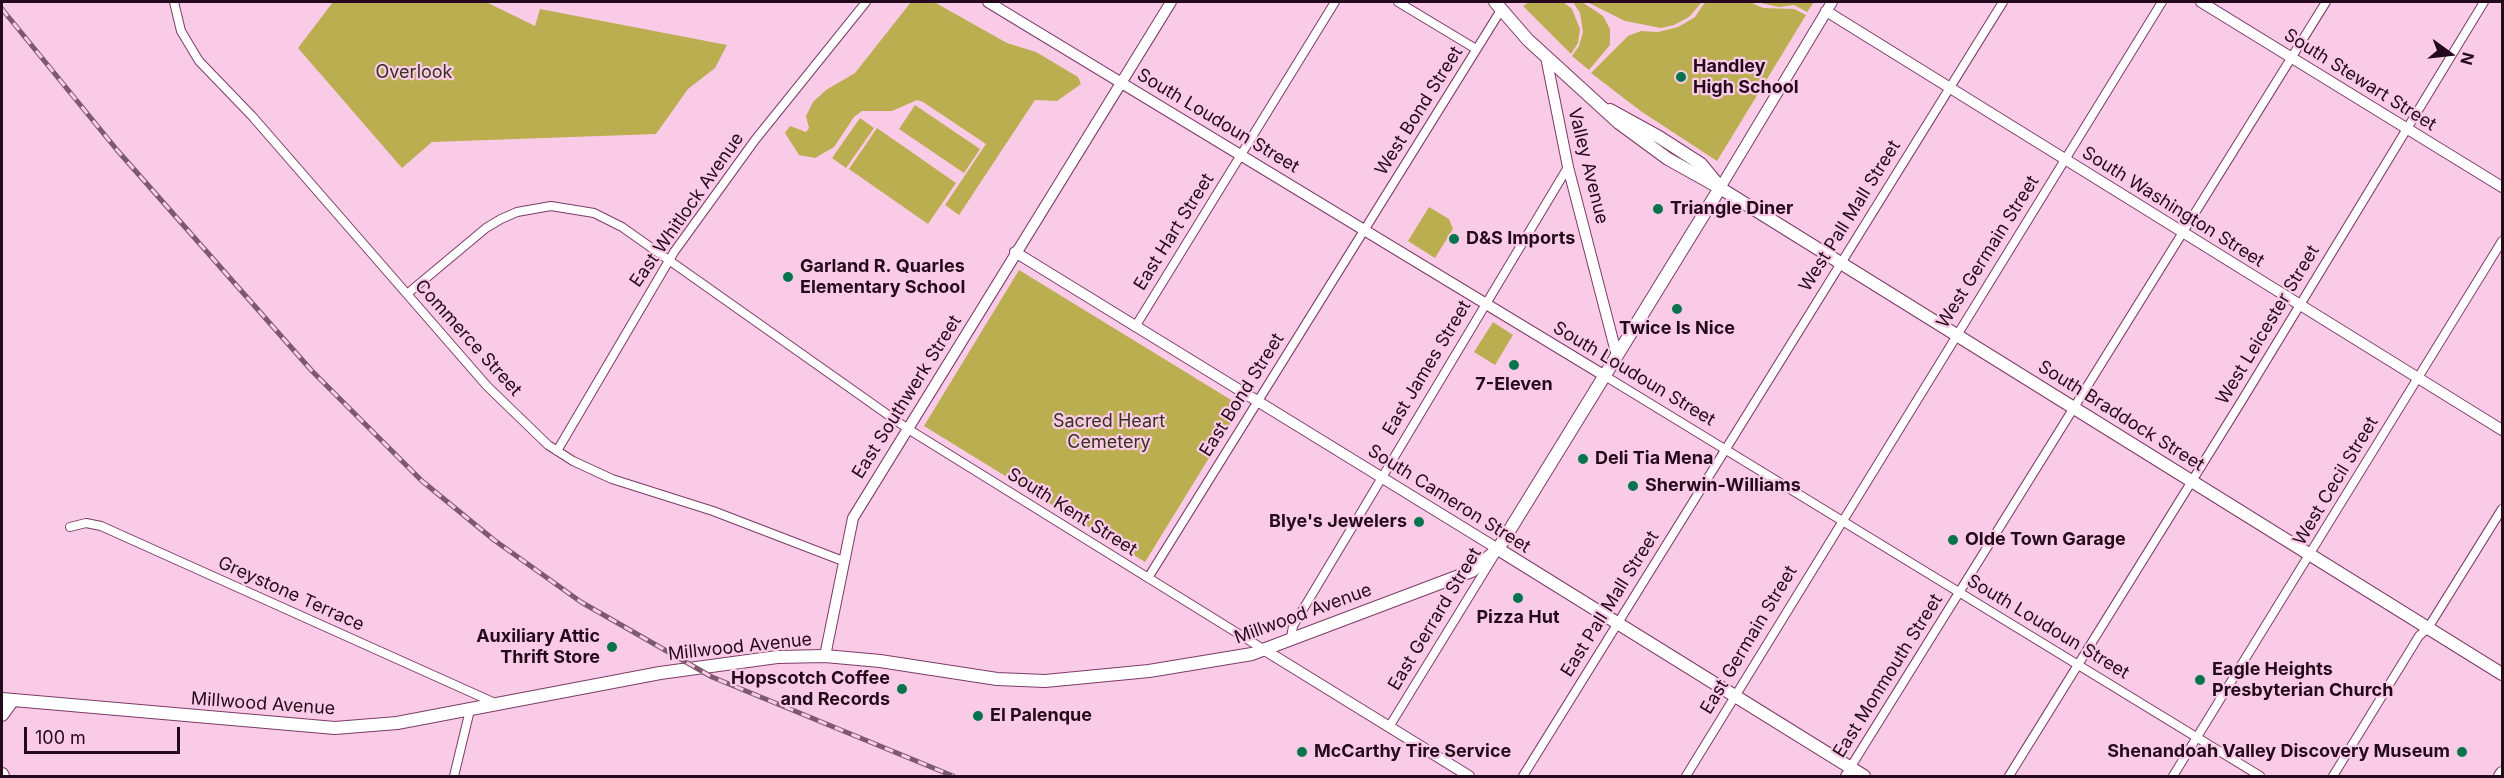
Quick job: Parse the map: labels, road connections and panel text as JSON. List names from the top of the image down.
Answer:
{
  "streets": {
    "main road": [
      "South Braddock Street",
      "South Cameron Street",
      "Millwood Avenue",
      "East Gerrard Street"
    ],
    "street": [
      "South Stewart Street",
      "West Bond Street",
      "South Loudoun Street",
      "Valley Avenue",
      "South Washington Street",
      "East Whitlock Avenue",
      "West Pall Mall Street",
      "East Hart Street",
      "West Germain Street",
      "West Leicester Street",
      "Commerce Street",
      "East James Street",
      "East Bond Street",
      "East Southwerk Street",
      "West Cecil Street",
      "South Kent Street",
      "Greystone Terrace",
      "East Pall Mall Street",
      "East Germain Street",
      "East Monmouth Street"
    ]
  },
  "crossings": [
    ["South Stewart Street", "West Leicester Street"],
    ["South Stewart Street", "East Monmouth Street"],
    ["West Bond Street", "South Loudoun Street"],
    ["West Bond Street", "East Bond Street"],
    ["South Loudoun Street", "West Pall Mall Street"],
    ["South Loudoun Street", "East Hart Street"],
    ["South Loudoun Street", "West Germain Street"],
    ["South Loudoun Street", "West Leicester Street"],
    ["South Loudoun Street", "East James Street"],
    ["South Loudoun Street", "East Bond Street"],
    ["South Loudoun Street", "East Southwerk Street"],
    ["South Loudoun Street", "West Cecil Street"],
    ["South Loudoun Street", "East Pall Mall Street"],
    ["South Loudoun Street", "East Gerrard Street"],
    ["South Loudoun Street", "East Germain Street"],
    ["South Loudoun Street", "East Monmouth Street"],
    ["Valley Avenue", "East James Street"],
    ["Valley Avenue", "South Braddock Street"],
    ["Valley Avenue", "East Gerrard Street"],
    ["South Washington Street", "West Pall Mall Street"],
    ["South Washington Street", "West Germain Street"],
    ["South Washington Street", "West Leicester Street"],
    ["South Washington Street", "West Cecil Street"],
    ["South Washington Street", "East Monmouth Street"],
    ["East Whitlock Avenue", "Commerce Street"],
    ["East Whitlock Avenue", "South Kent Street"],
    ["West Pall Mall Street", "South Braddock Street"],
    ["West Pall Mall Street", "East Pall Mall Street"],
    ["East Hart Street", "South Cameron Street"],
    ["West Germain Street", "South Braddock Street"],
    ["West Germain Street", "East Germain Street"],
    ["West Leicester Street", "South Braddock Street"],
    ["Commerce Street", "East Southwerk Street"],
    ["Commerce Street", "South Kent Street"],
    ["East James Street", "South Cameron Street"],
    ["East James Street", "Millwood Avenue"],
    ["East Bond Street", "South Cameron Street"],
    ["East Bond Street", "South Kent Street"],
    ["East Southwerk Street", "South Cameron Street"],
    ["East Southwerk Street", "South Kent Street"],
    ["East Southwerk Street", "Millwood Avenue"],
    ["South Braddock Street", "West Cecil Street"],
    ["South Braddock Street", "East Gerrard Street"],
    ["South Braddock Street", "East Monmouth Street"],
    ["South Cameron Street", "East Pall Mall Street"],
    ["South Cameron Street", "Millwood Avenue"],
    ["South Cameron Street", "East Gerrard Street"],
    ["South Cameron Street", "East Germain Street"],
    ["South Cameron Street", "East Monmouth Street"],
    ["South Kent Street", "Millwood Avenue"],
    ["South Kent Street", "East Gerrard Street"],
    ["Greystone Terrace", "Millwood Avenue"],
    ["Millwood Avenue", "East Gerrard Street"]
  ],
  "parks": ["Overlook", "Sacred Heart Cemetery"],
  "places": [
    "Handley High School",
    "Triangle Diner",
    "D&S Imports",
    "Garland R. Quarles Elementary School",
    "Twice Is Nice",
    "7-Eleven",
    "Deli Tia Mena",
    "Sherwin-Williams",
    "Blye's Jewelers",
    "Olde Town Garage",
    "Pizza Hut",
    "Auxiliary Attic Thrift Store",
    "Eagle Heights Presbyterian Church",
    "Hopscotch Coffee and Records",
    "El Palenque",
    "McCarthy Tire Service",
    "Shenandoah Valley Discovery Museum"
  ],
  "scale_bar": "100 m",
  "north": "right"
}
